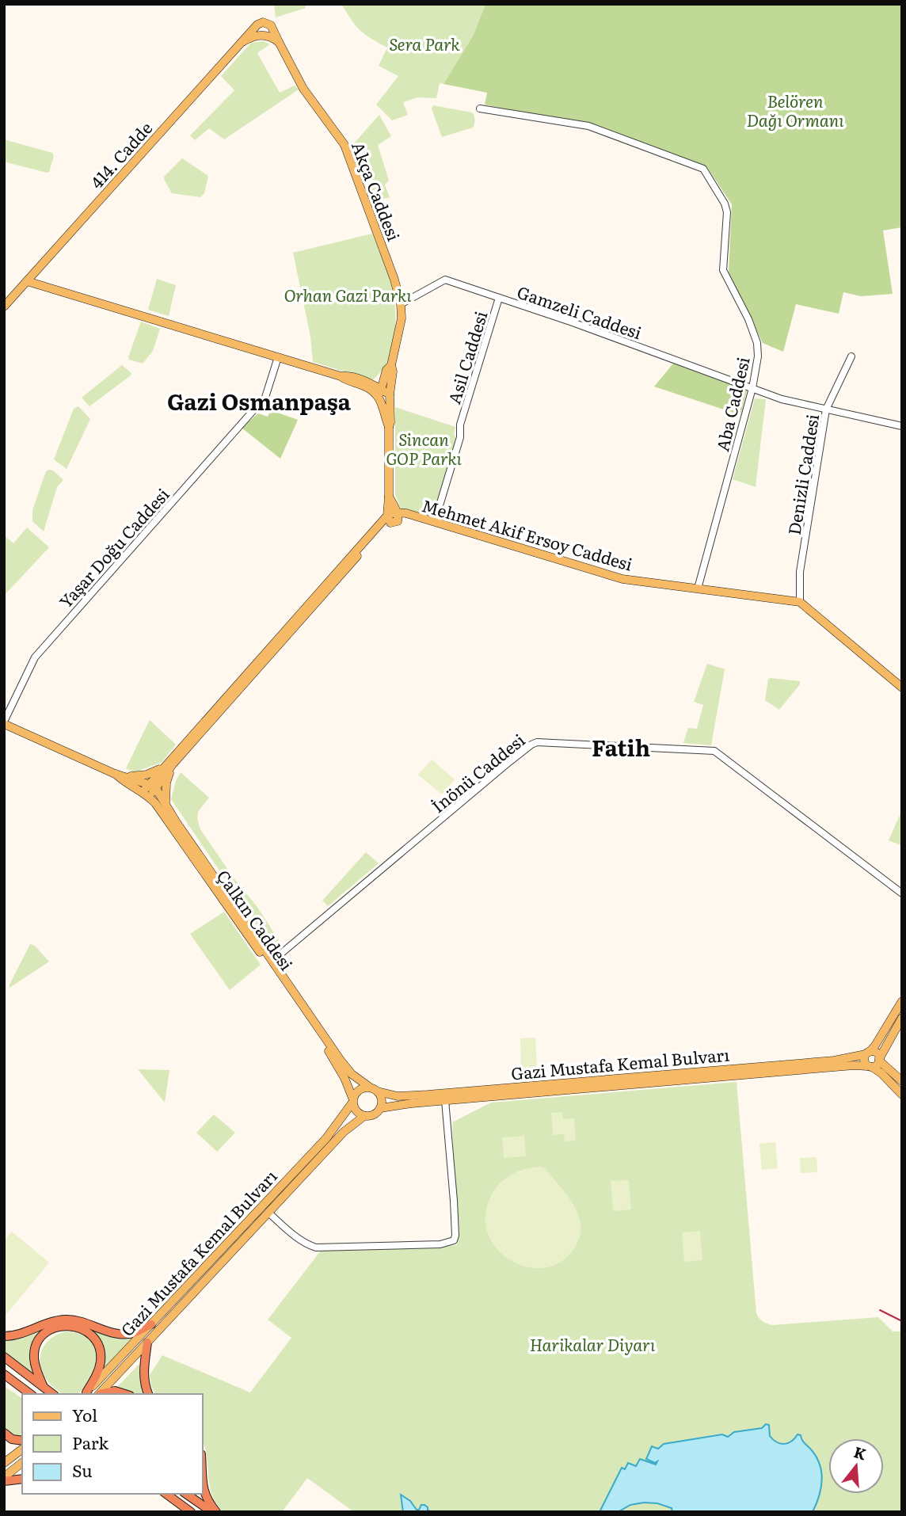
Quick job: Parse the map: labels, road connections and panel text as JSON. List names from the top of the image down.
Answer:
{
  "streets": {
    "main road": [
      "414. Cadde",
      "Akça Caddesi",
      "Mehmet Akif Ersoy Caddesi",
      "Çalkın Caddesi",
      "Gazi Mustafa Kemal Bulvarı"
    ],
    "street": [
      "Gamzeli Caddesi",
      "Asil Caddesi",
      "Aba Caddesi",
      "Denizli Caddesi",
      "Yaşar Doğu Caddesi",
      "İnönü Caddesi"
    ]
  },
  "crossings": [
    ["414. Cadde", "Akça Caddesi"],
    ["Akça Caddesi", "Gamzeli Caddesi"],
    ["Akça Caddesi", "Mehmet Akif Ersoy Caddesi"],
    ["Gamzeli Caddesi", "Asil Caddesi"],
    ["Gamzeli Caddesi", "Aba Caddesi"],
    ["Gamzeli Caddesi", "Denizli Caddesi"],
    ["Asil Caddesi", "Mehmet Akif Ersoy Caddesi"],
    ["Aba Caddesi", "Mehmet Akif Ersoy Caddesi"],
    ["Denizli Caddesi", "Mehmet Akif Ersoy Caddesi"],
    ["Yaşar Doğu Caddesi", "Çalkın Caddesi"],
    ["İnönü Caddesi", "Çalkın Caddesi"],
    ["Çalkın Caddesi", "Gazi Mustafa Kemal Bulvarı"]
  ],
  "districts": ["Gazi Osmanpaşa", "Fatih"],
  "parks": [
    "Sera Park",
    "Belören Dağı Ormanı",
    "Orhan Gazi Parkı",
    "Sincan GOP Parkı",
    "Harikalar Diyarı"
  ],
  "legend": ["Yol", "Park", "Su"],
  "north": "top"
}
